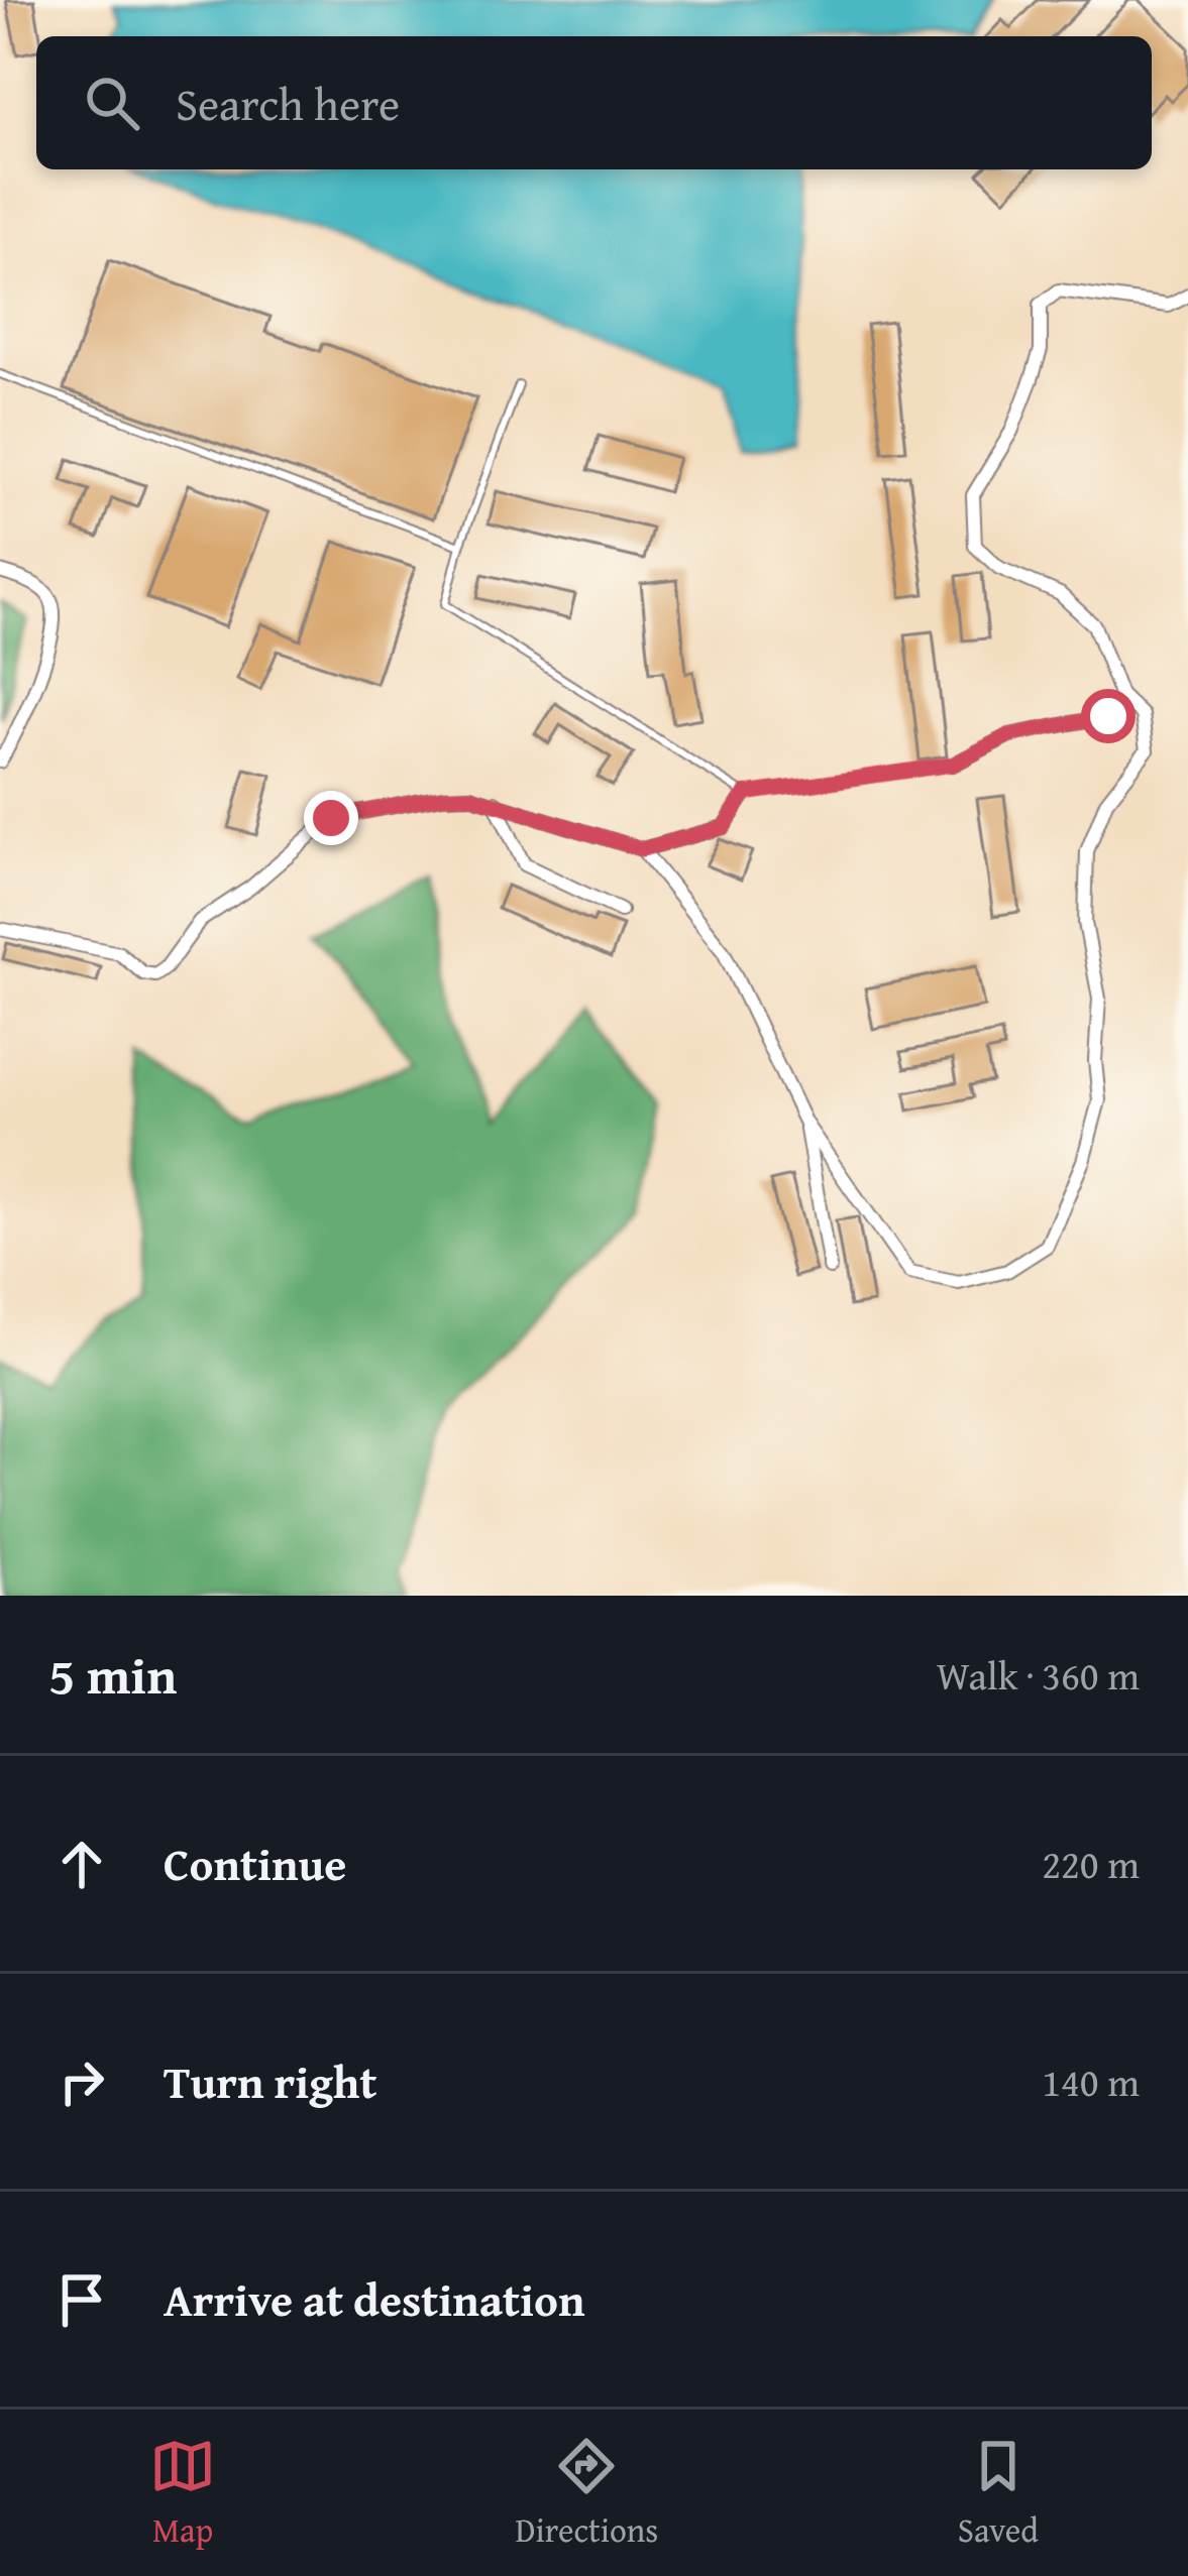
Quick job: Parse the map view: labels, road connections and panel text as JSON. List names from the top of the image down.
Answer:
{
  "page": {
    "search": "Search here",
    "heading": ["5 min", "Walk · 360 m"],
    "list": [
      ["Continue", "220 m"],
      ["Turn right", "140 m"],
      "Arrive at destination"
    ],
    "nav": ["Map", "Directions", "Saved"]
  }
}
